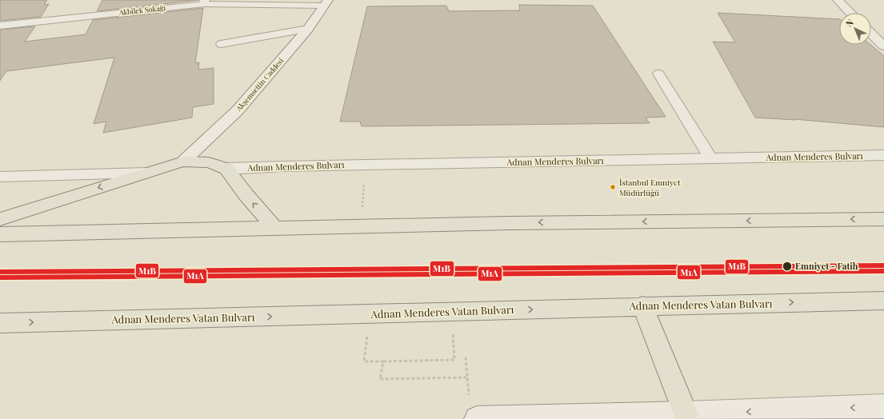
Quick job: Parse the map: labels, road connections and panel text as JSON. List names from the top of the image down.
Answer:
{
  "streets": {
    "main road": ["Adnan Menderes Vatan Bulvarı"],
    "street": ["Akşemsettin Caddesi", "Adnan Menderes Bulvarı"],
    "lane": ["Akbilek Sokağı"]
  },
  "crossings": [
    ["Akbilek Sokağı", "Akşemsettin Caddesi"]
  ],
  "places": ["İstanbul Emniyet Müdürlüğü", "Emniyet - Fatih"],
  "lines": ["transit line M1B", "transit line M1A"],
  "north": "top left"
}
